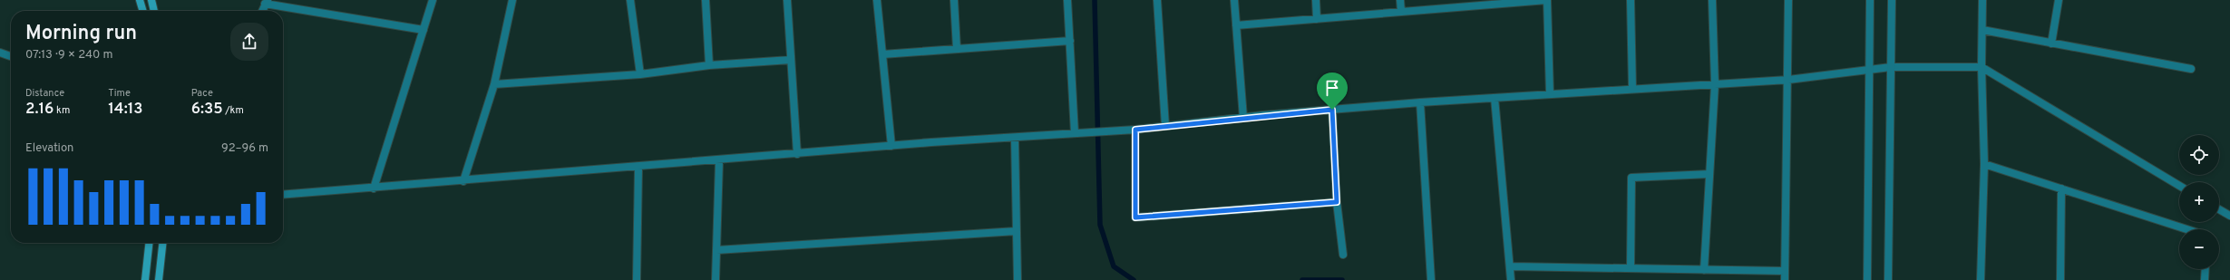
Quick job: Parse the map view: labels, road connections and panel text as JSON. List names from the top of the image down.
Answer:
{
  "page": {
    "heading": ["Morning run", "07:13 · 9 × 240 m"],
    "stats": [
      ["Distance", "2.16 km"],
      ["Time", "14:13"],
      ["Pace", "6:35 /km"]
    ],
    "chart": ["Elevation", "92–96 m"],
    "map_buttons": ["+", "−"]
  }
}
